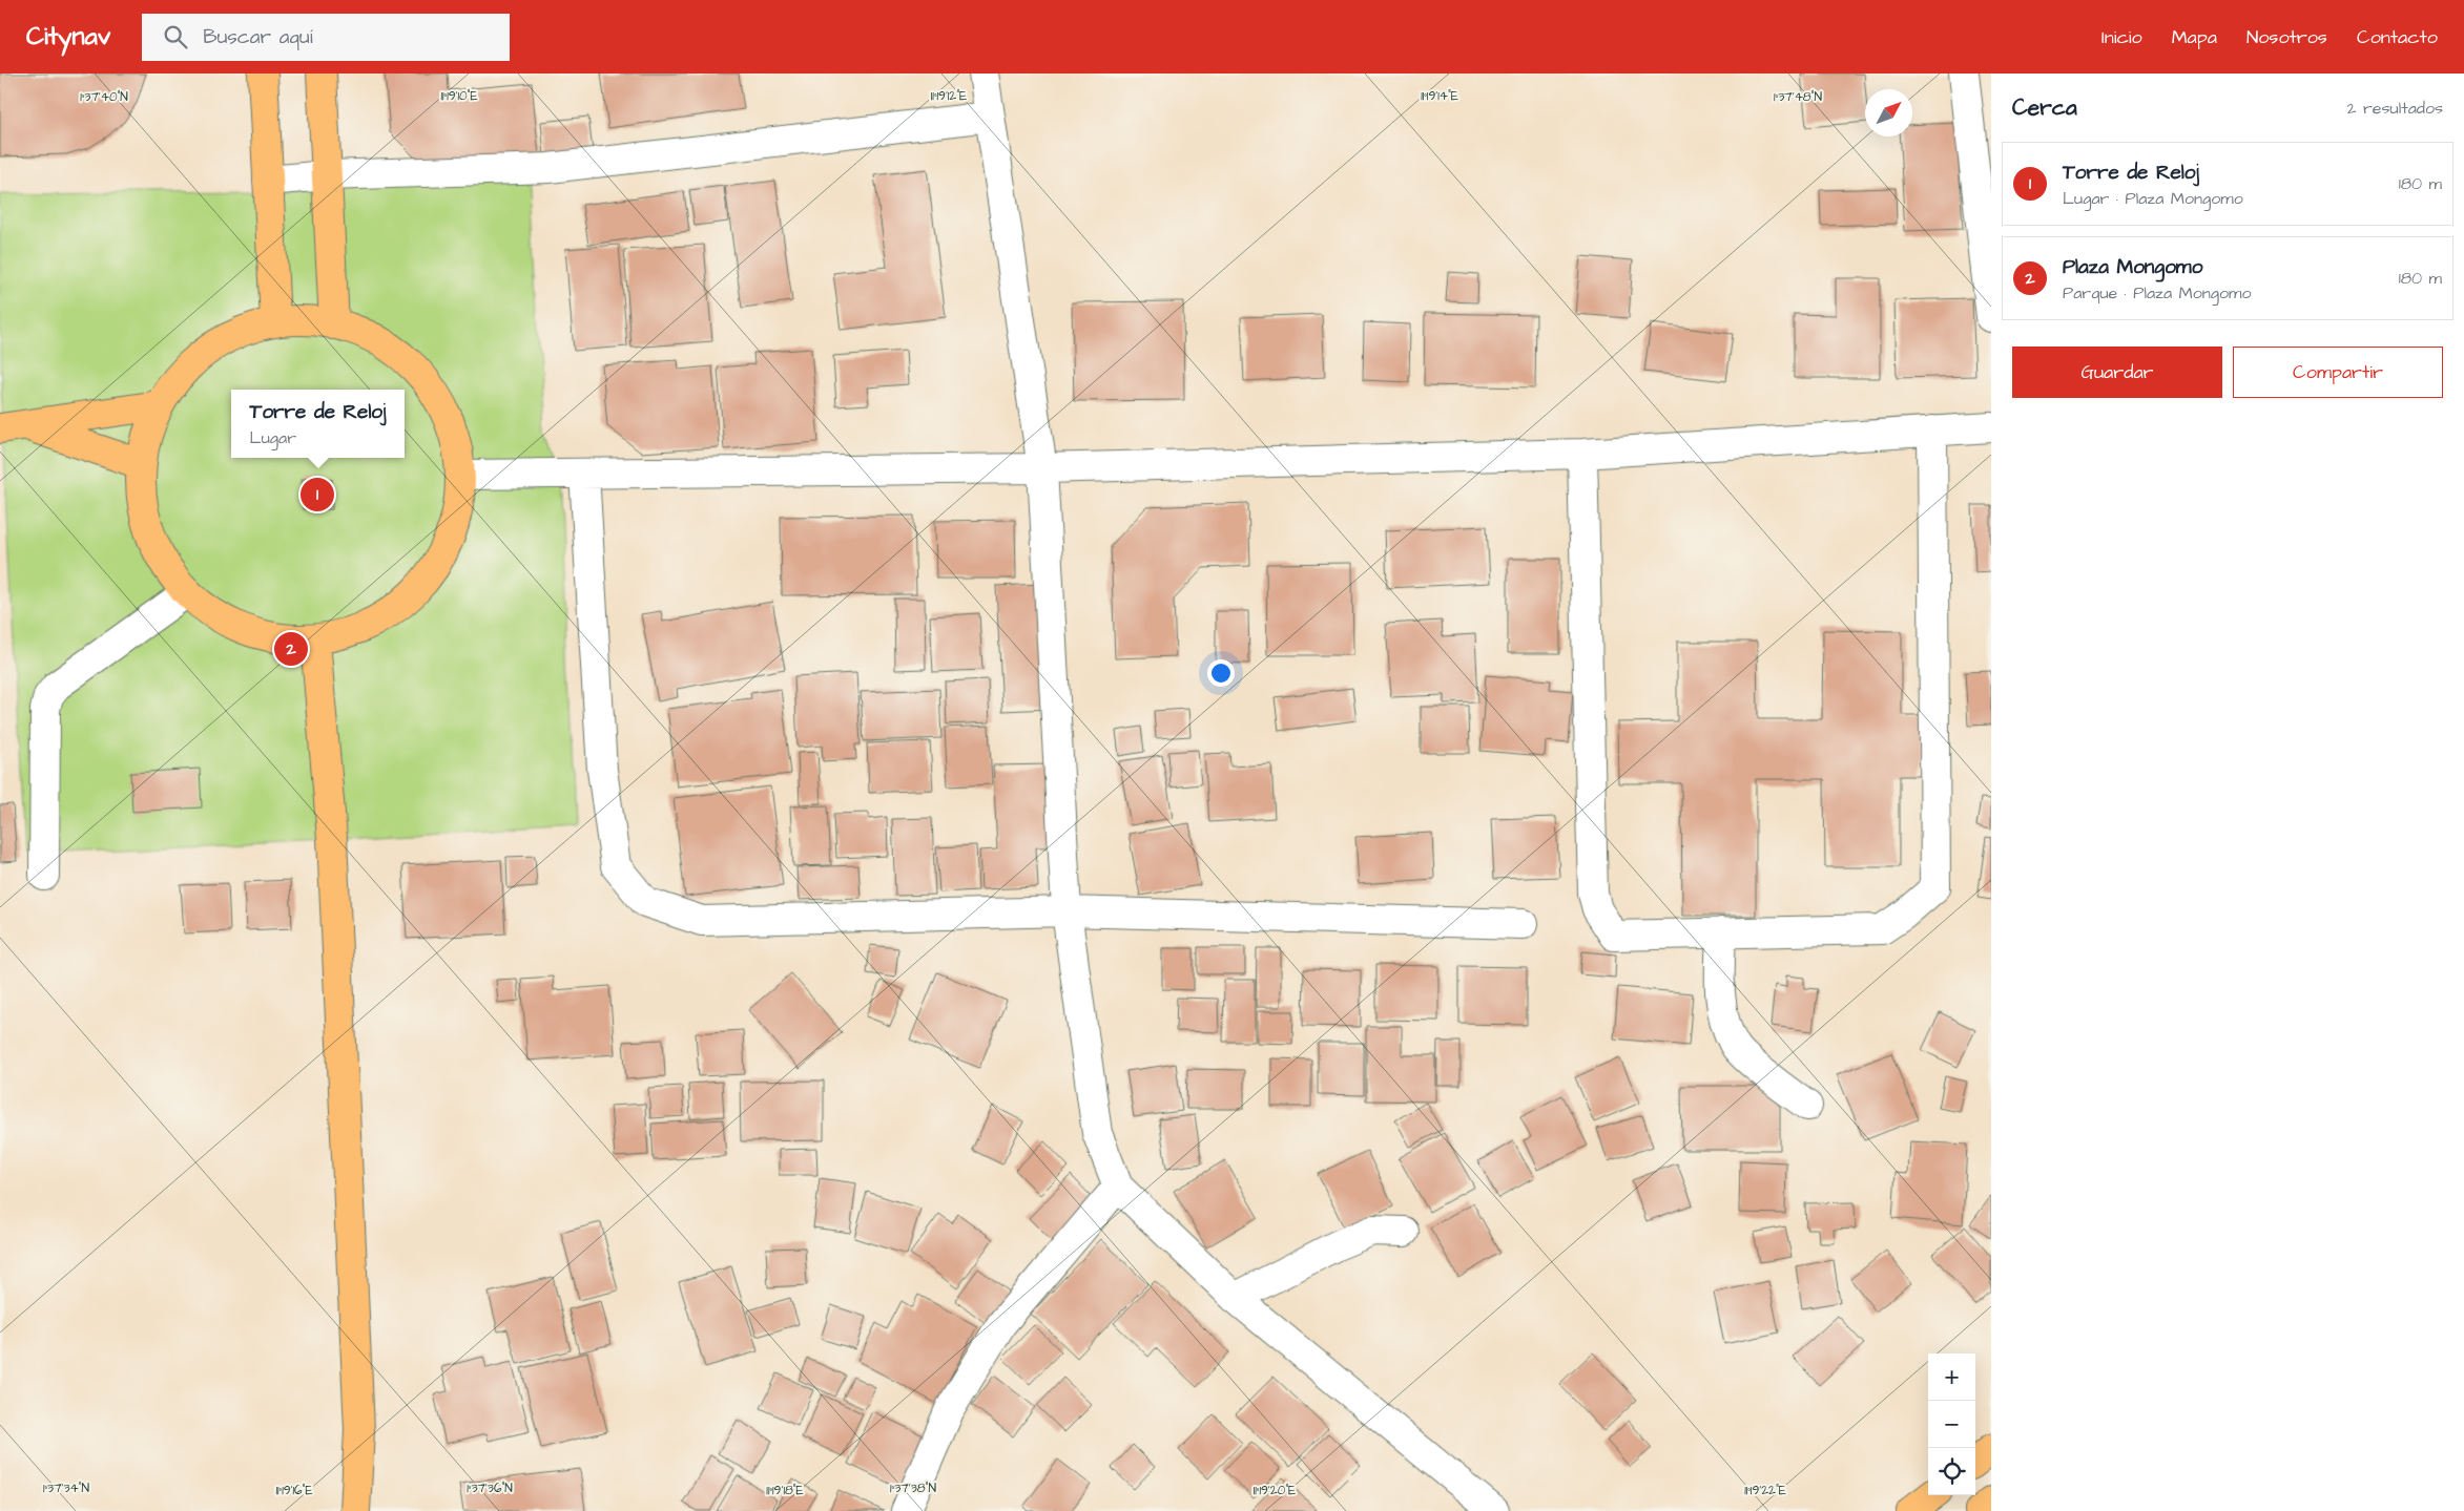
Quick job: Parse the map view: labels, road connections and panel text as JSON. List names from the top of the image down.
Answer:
{
  "north": "top right",
  "page": {
    "header": "Citynav",
    "search": "Buscar aquí",
    "nav": [
      "Inicio",
      "Mapa",
      "Nosotros",
      "Contacto"
    ],
    "heading": ["Cerca", "2 resultados"],
    "list": [
      {
        "mark": "1",
        "name": "Torre de Reloj",
        "note": "Lugar · Plaza Mongomo",
        "value": "180 m"
      },
      {
        "mark": "2",
        "name": "Plaza Mongomo",
        "note": "Parque · Plaza Mongomo",
        "value": "180 m"
      }
    ],
    "buttons": ["Guardar", "Compartir"],
    "popup": ["Torre de Reloj", "Lugar"],
    "pins": ["1", "2"],
    "map_buttons": ["+", "−"]
  },
  "coordinates": [
    "11°19'10\"E",
    "11°19'12\"E",
    "11°19'14\"E",
    "1°37'40\"N",
    "1°37'48\"N",
    "1°37'34\"N",
    "1°37'36\"N",
    "1°37'38\"N",
    "11°19'16\"E",
    "11°19'18\"E",
    "11°19'20\"E",
    "11°19'22\"E"
  ]
}
